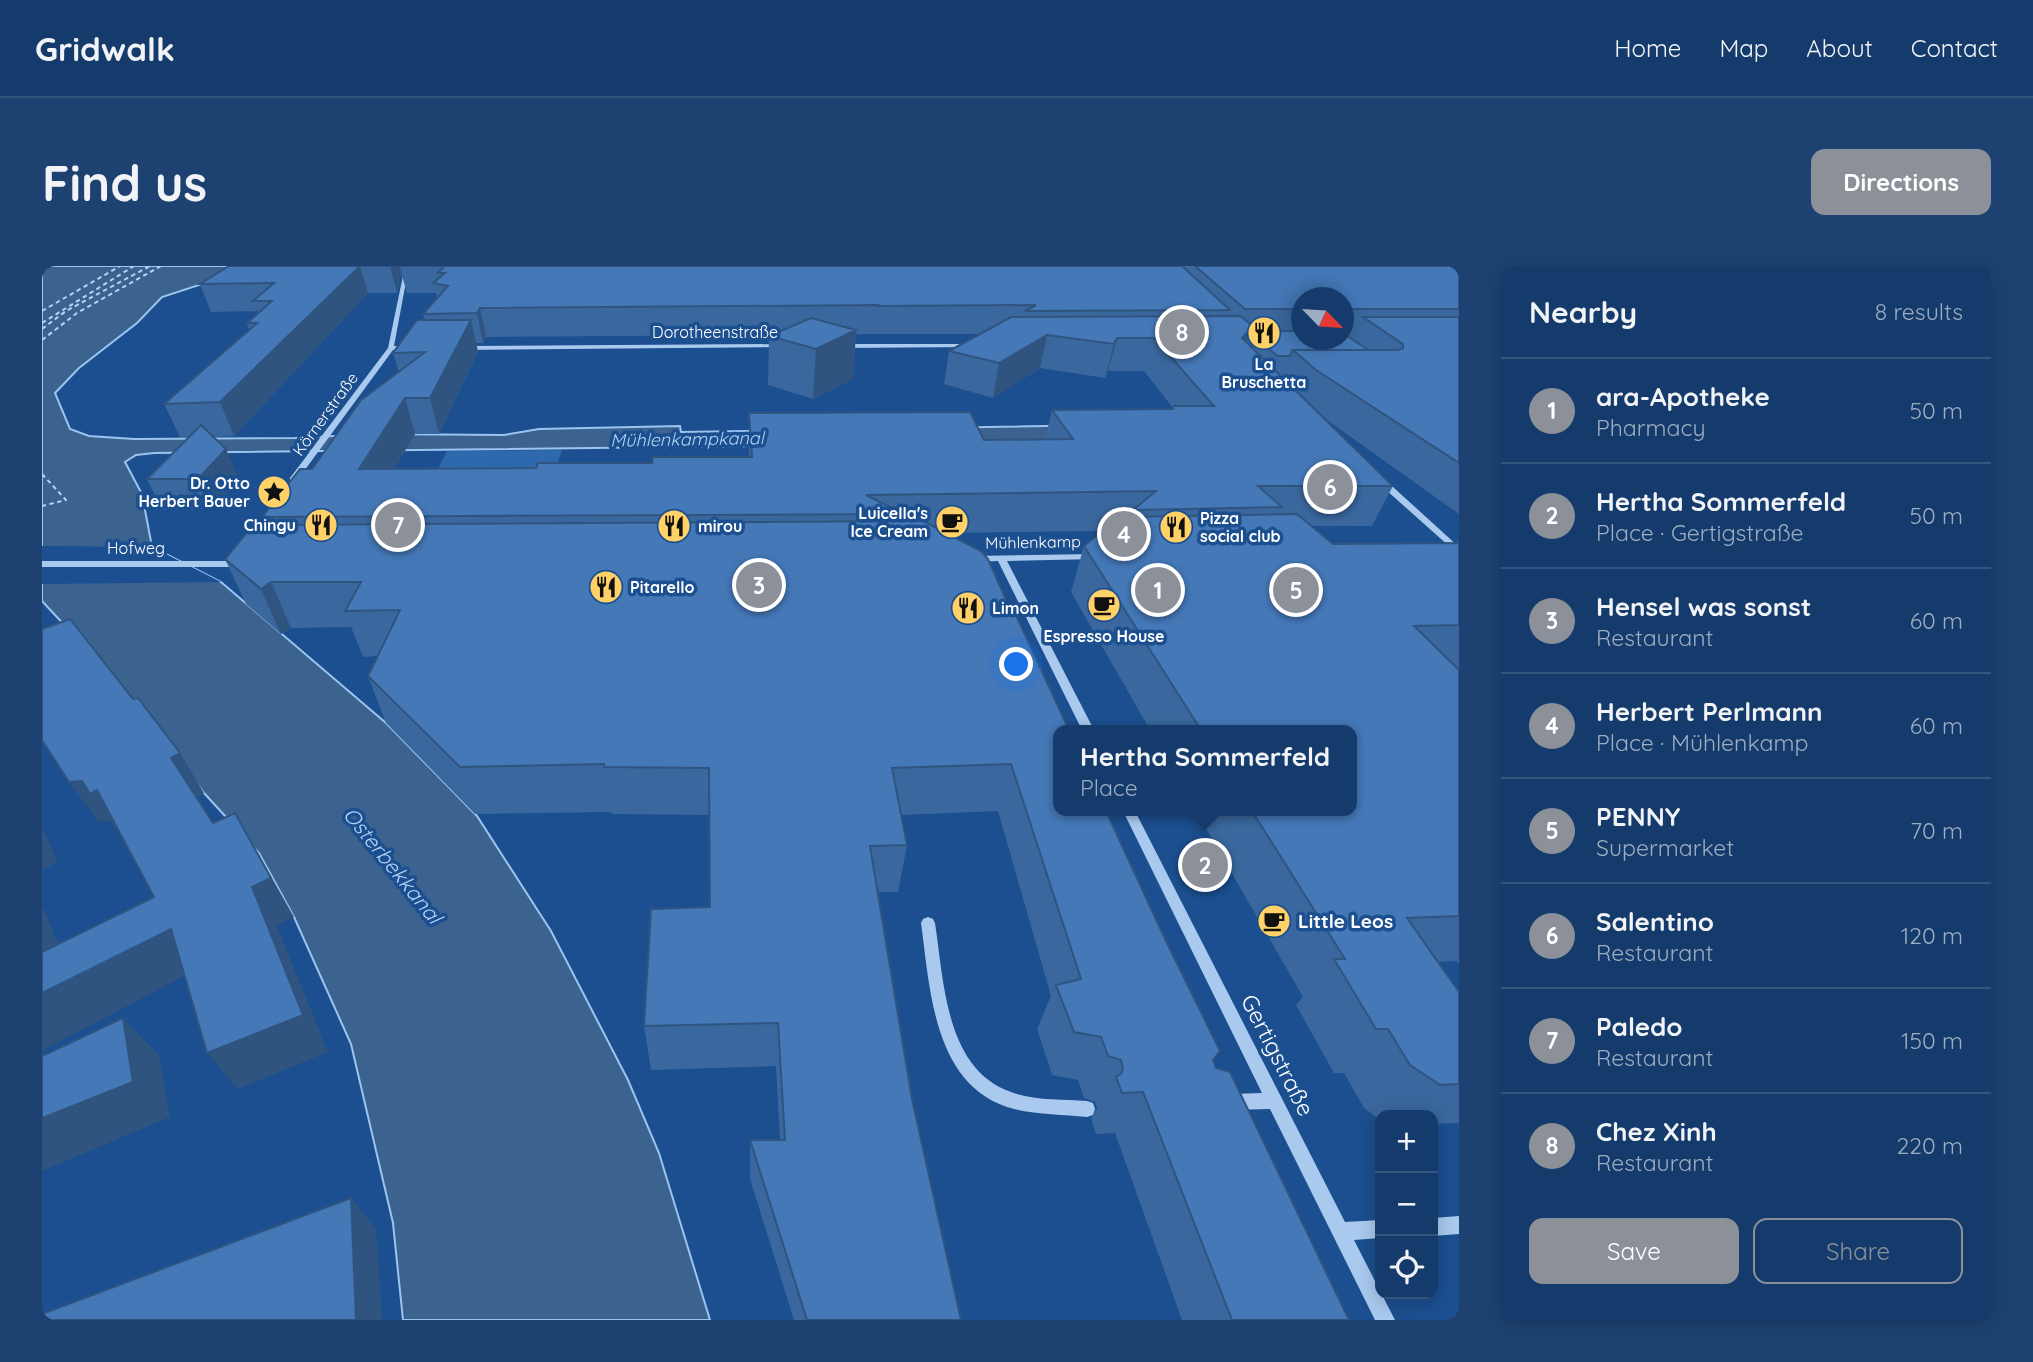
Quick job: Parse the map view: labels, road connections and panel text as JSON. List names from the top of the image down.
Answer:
{
  "streets": {
    "street": [
      "Dorotheenstraße",
      "Körnerstraße",
      "Mühlenkamp",
      "Hofweg",
      "Gertigstraße"
    ]
  },
  "water": ["Mühlenkampkanal", "Osterbekkanal"],
  "places": {
    "restaurant": [
      "La Bruschetta",
      "Chingu",
      "mirou",
      "Pizza social club",
      "Pitarello",
      "Limon"
    ],
    "place": ["Dr. Otto Herbert Bauer"],
    "cafe": ["Luicella's Ice Cream", "Espresso House", "Little Leos"]
  },
  "north": "bottom right",
  "page": {
    "header": "Gridwalk",
    "nav": [
      "Home",
      "Map",
      "About",
      "Contact"
    ],
    "buttons": [
      "Directions",
      ["Save", "Share"]
    ],
    "title": "Find us",
    "heading": ["Nearby", "8 results"],
    "pins": [
      "8",
      "6",
      "7",
      "4",
      "3",
      "1",
      "5",
      "2"
    ],
    "list": [
      {
        "mark": "1",
        "name": "ara-Apotheke",
        "note": "Pharmacy",
        "value": "50 m"
      },
      {
        "mark": "2",
        "name": "Hertha Sommerfeld",
        "note": "Place · Gertigstraße",
        "value": "50 m"
      },
      {
        "mark": "3",
        "name": "Hensel was sonst",
        "note": "Restaurant",
        "value": "60 m"
      },
      {
        "mark": "4",
        "name": "Herbert Perlmann",
        "note": "Place · Mühlenkamp",
        "value": "60 m"
      },
      {
        "mark": "5",
        "name": "PENNY",
        "note": "Supermarket",
        "value": "70 m"
      },
      {
        "mark": "6",
        "name": "Salentino",
        "note": "Restaurant",
        "value": "120 m"
      },
      {
        "mark": "7",
        "name": "Paledo",
        "note": "Restaurant",
        "value": "150 m"
      },
      {
        "mark": "8",
        "name": "Chez Xinh",
        "note": "Restaurant",
        "value": "220 m"
      }
    ],
    "popup": ["Hertha Sommerfeld", "Place"],
    "map_buttons": ["+", "−"]
  }
}
